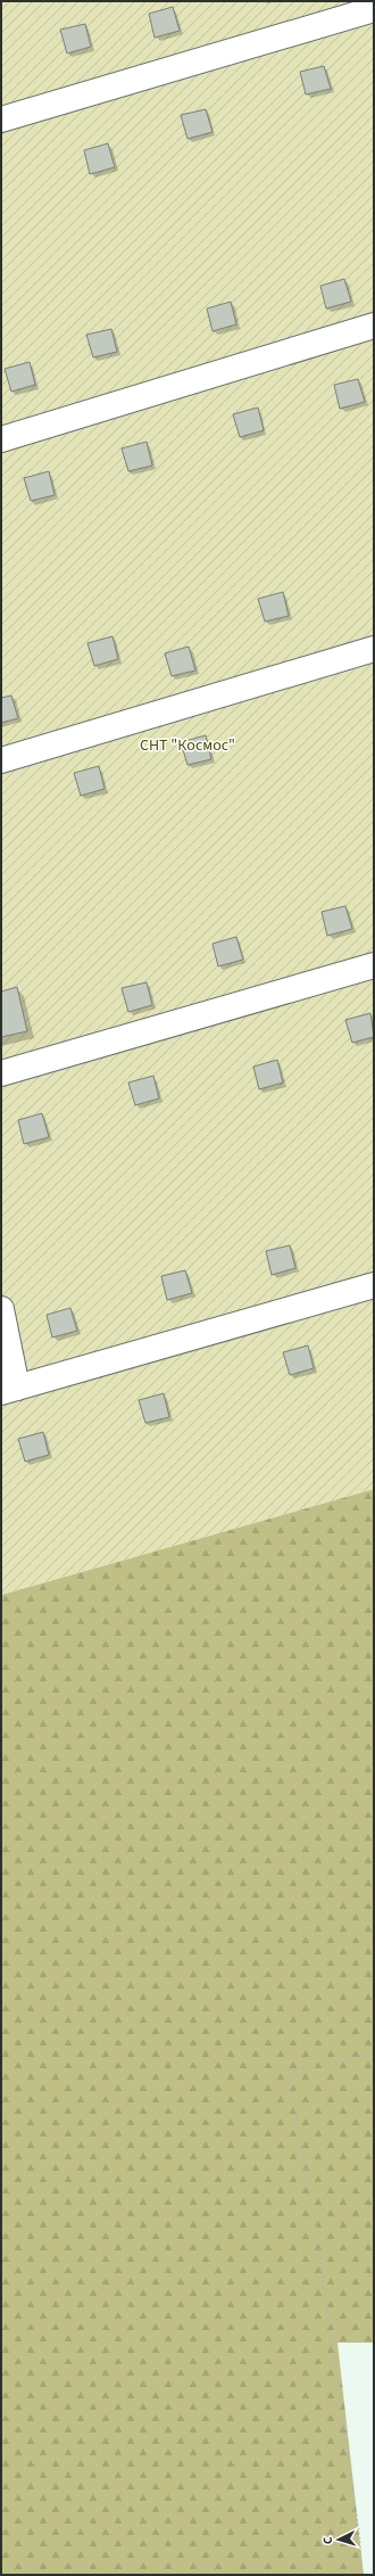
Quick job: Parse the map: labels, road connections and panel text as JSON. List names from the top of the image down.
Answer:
{
  "parks": ["СНТ \"Космос\""],
  "north": "left"
}
